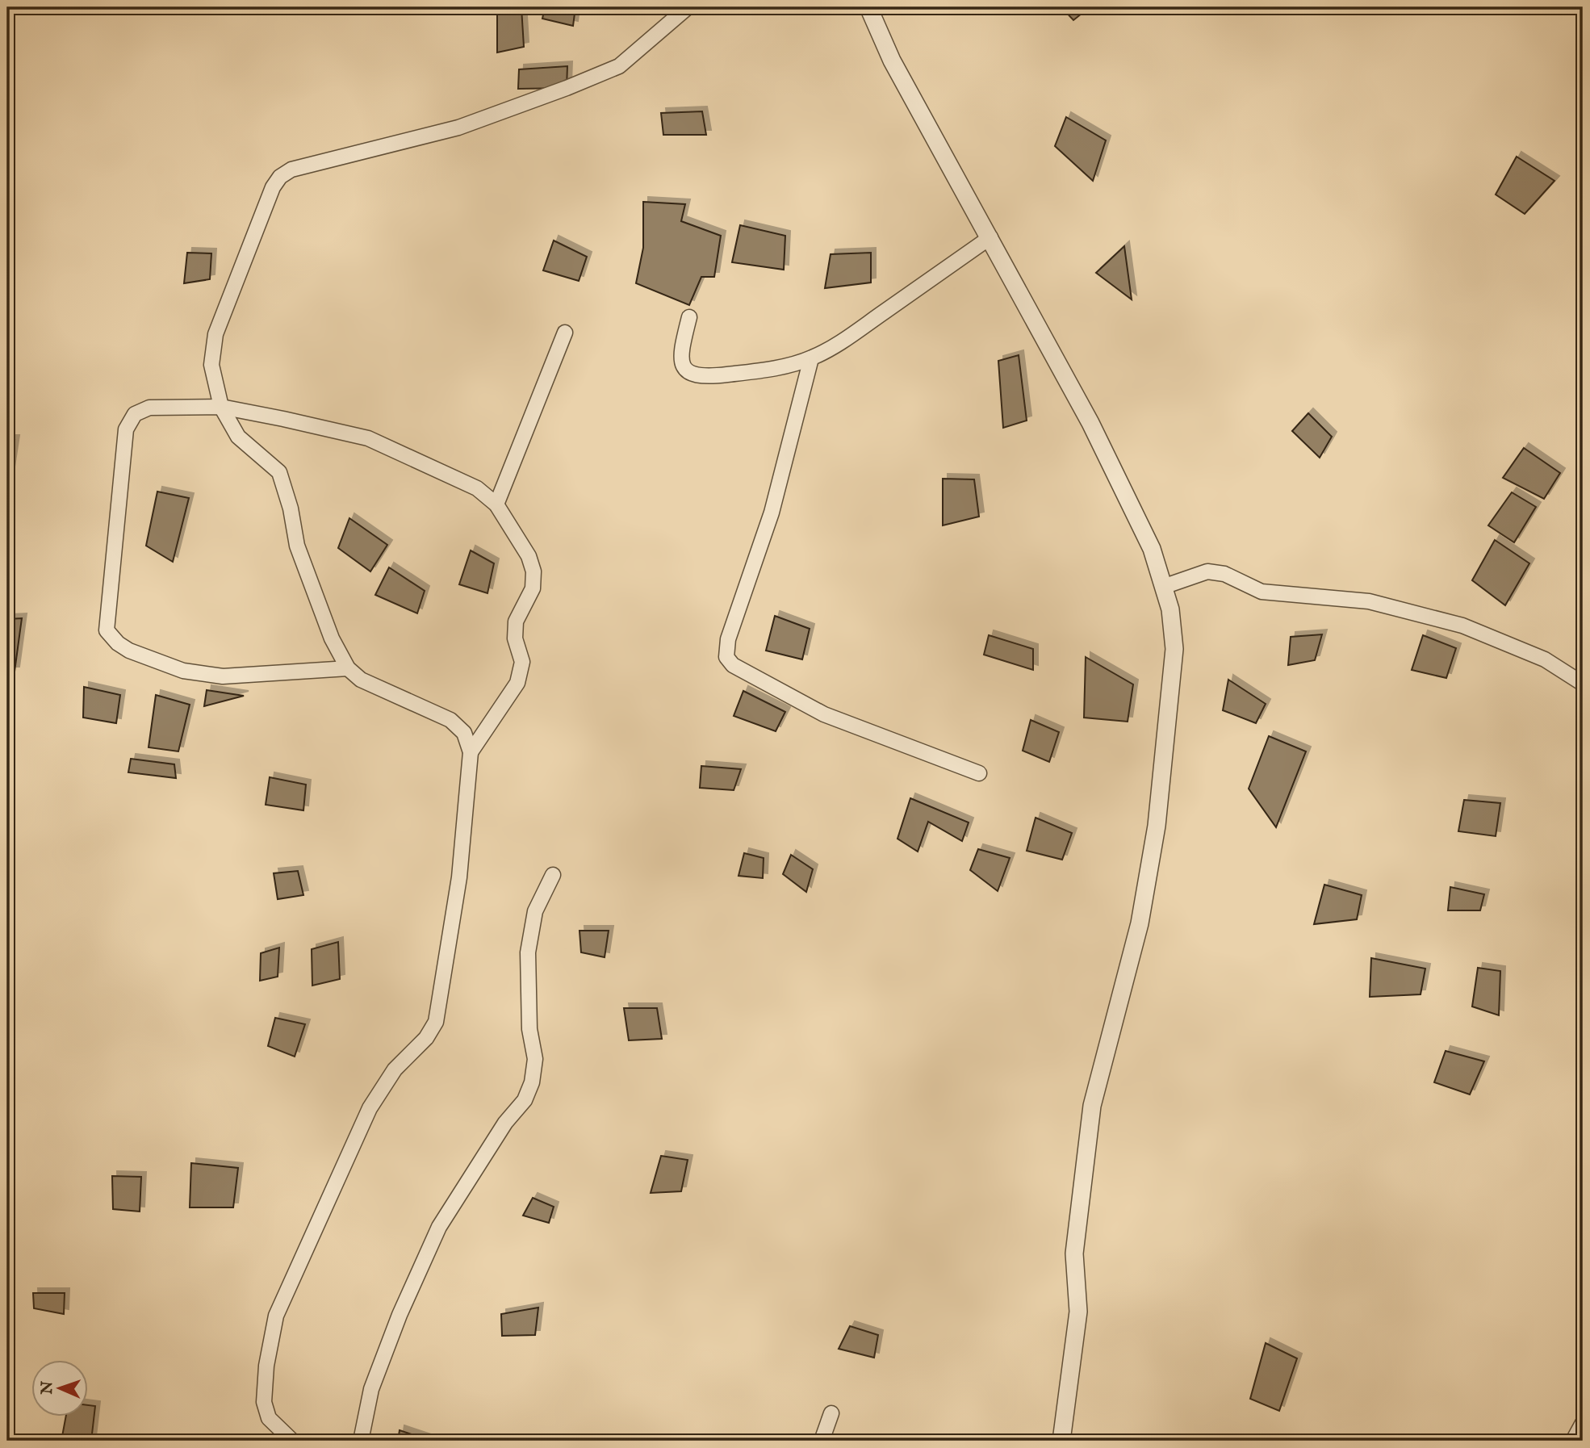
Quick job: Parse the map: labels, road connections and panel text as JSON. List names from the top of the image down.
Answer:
{
  "north": "left"
}
